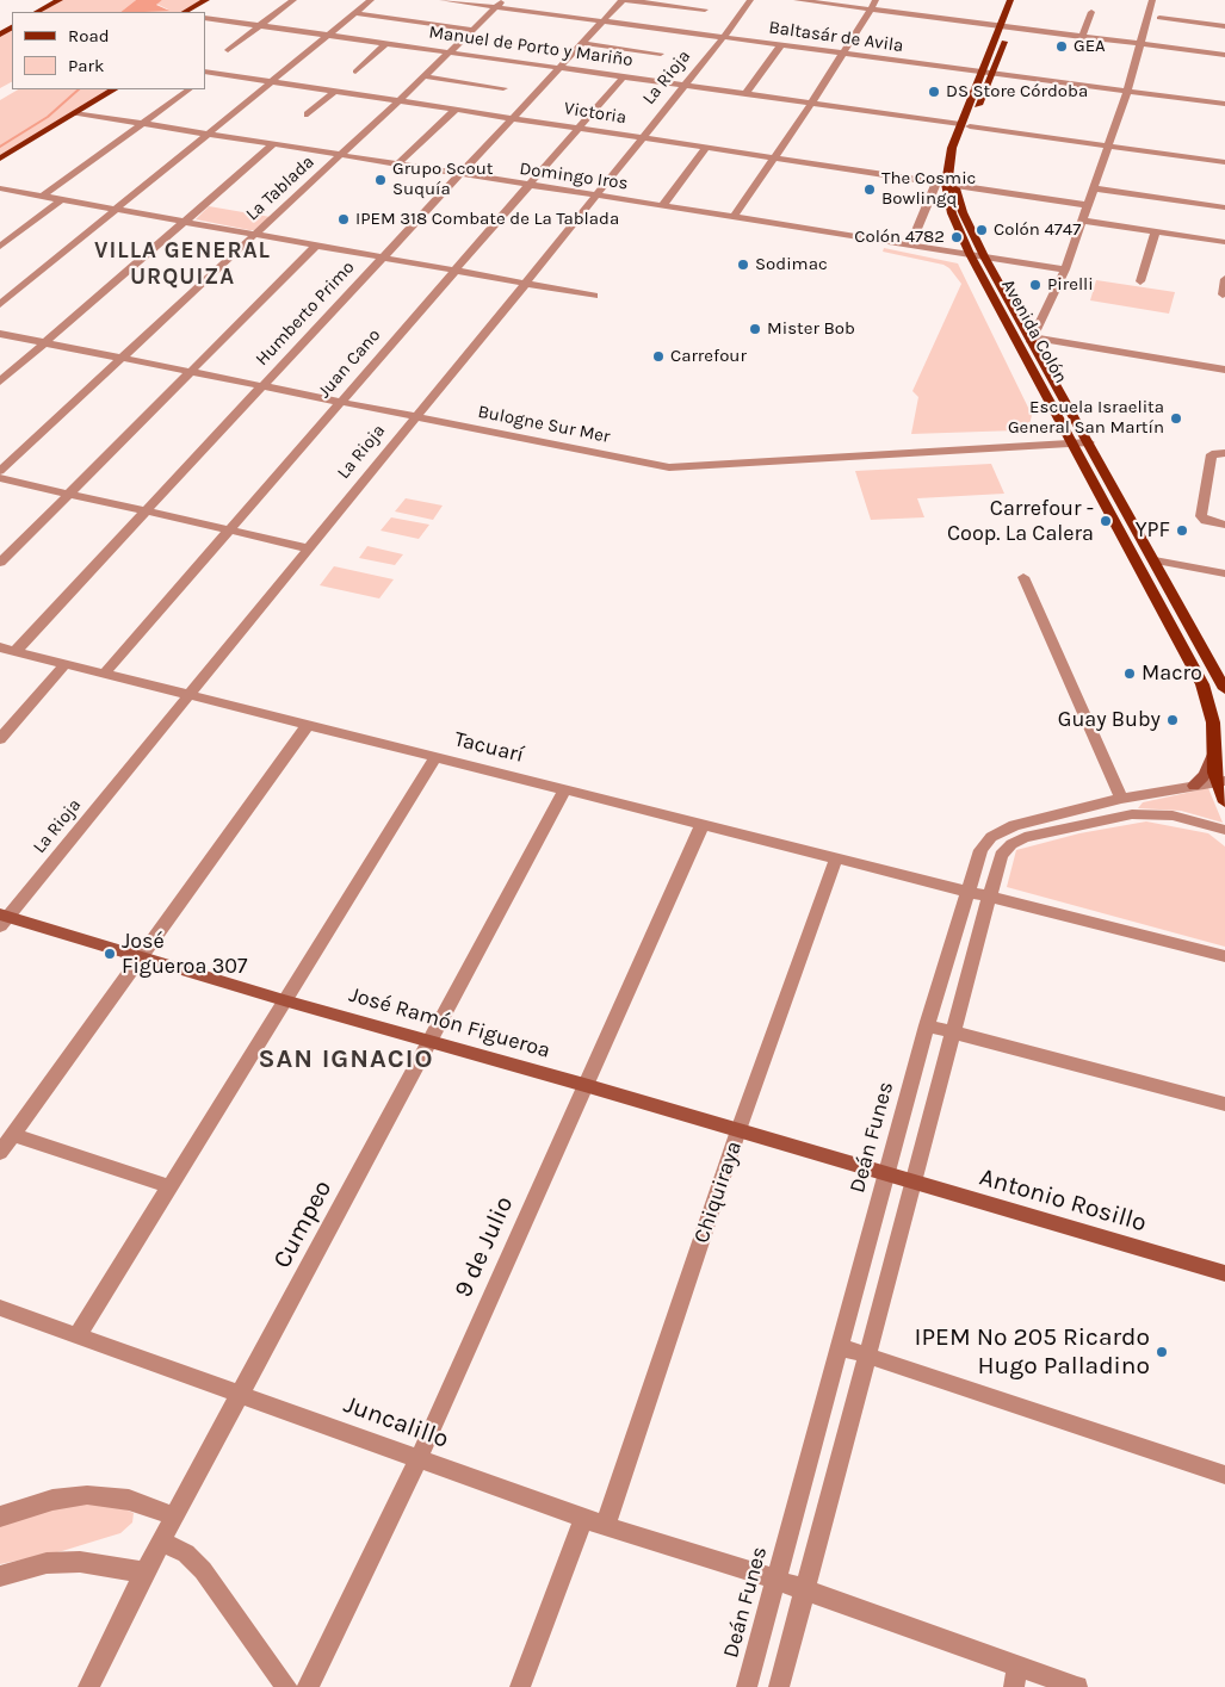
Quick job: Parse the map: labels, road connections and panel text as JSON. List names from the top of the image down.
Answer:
{
  "streets": {
    "main road": ["Avenida Colón", "José Ramón Figueroa", "Antonio Rosillo"],
    "street": [
      "Baltasár de Avila",
      "Manuel de Porto y Mariño",
      "La Rioja",
      "Victoria",
      "Domingo Iros",
      "La Tablada",
      "Humberto Primo",
      "Juan Cano",
      "Bulogne Sur Mer",
      "Tacuarí",
      "Deán Funes",
      "Chiquiraya",
      "Cumpeo",
      "9 de Julio",
      "Juncalillo"
    ]
  },
  "crossings": [
    ["Baltasár de Avila", "La Rioja"],
    ["Baltasár de Avila", "La Tablada"],
    ["Baltasár de Avila", "Humberto Primo"],
    ["Baltasár de Avila", "Avenida Colón"],
    ["Manuel de Porto y Mariño", "La Rioja"],
    ["Manuel de Porto y Mariño", "La Tablada"],
    ["Manuel de Porto y Mariño", "Humberto Primo"],
    ["Manuel de Porto y Mariño", "Avenida Colón"],
    ["Manuel de Porto y Mariño", "Juan Cano"],
    ["La Rioja", "Victoria"],
    ["La Rioja", "Domingo Iros"],
    ["La Rioja", "Bulogne Sur Mer"],
    ["La Rioja", "Tacuarí"],
    ["La Rioja", "José Ramón Figueroa"],
    ["Victoria", "La Tablada"],
    ["Victoria", "Humberto Primo"],
    ["Victoria", "Avenida Colón"],
    ["Victoria", "Juan Cano"],
    ["Domingo Iros", "La Tablada"],
    ["Domingo Iros", "Humberto Primo"],
    ["Domingo Iros", "Avenida Colón"],
    ["Domingo Iros", "Juan Cano"],
    ["La Tablada", "Bulogne Sur Mer"],
    ["Humberto Primo", "Bulogne Sur Mer"],
    ["Humberto Primo", "Tacuarí"],
    ["Avenida Colón", "Bulogne Sur Mer"],
    ["Avenida Colón", "Deán Funes"],
    ["Juan Cano", "Bulogne Sur Mer"],
    ["Juan Cano", "Tacuarí"],
    ["Tacuarí", "Deán Funes"],
    ["Tacuarí", "Chiquiraya"],
    ["Tacuarí", "Cumpeo"],
    ["Tacuarí", "9 de Julio"],
    ["José Ramón Figueroa", "Deán Funes"],
    ["José Ramón Figueroa", "Chiquiraya"],
    ["José Ramón Figueroa", "Antonio Rosillo"],
    ["José Ramón Figueroa", "Cumpeo"],
    ["José Ramón Figueroa", "9 de Julio"],
    ["Deán Funes", "Antonio Rosillo"],
    ["Deán Funes", "Juncalillo"],
    ["Chiquiraya", "Juncalillo"],
    ["Cumpeo", "Juncalillo"],
    ["9 de Julio", "Juncalillo"]
  ],
  "districts": ["VILLA GENERAL URQUIZA", "SAN IGNACIO"],
  "places": [
    "GEA",
    "DS Store Córdoba",
    "Grupo Scout Suquía",
    "The Cosmic Bowlingq",
    "IPEM 318 Combate de La Tablada",
    "Colón 4747",
    "Colón 4782",
    "Sodimac",
    "Pirelli",
    "Mister Bob",
    "Carrefour",
    "Escuela Israelita General San Martín",
    "Carrefour - Coop. La Calera",
    "YPF",
    "Macro",
    "Guay Buby",
    "José Figueroa 307",
    "IPEM Nº 205 Ricardo Hugo Palladino"
  ],
  "legend": ["Road", "Park"]
}
